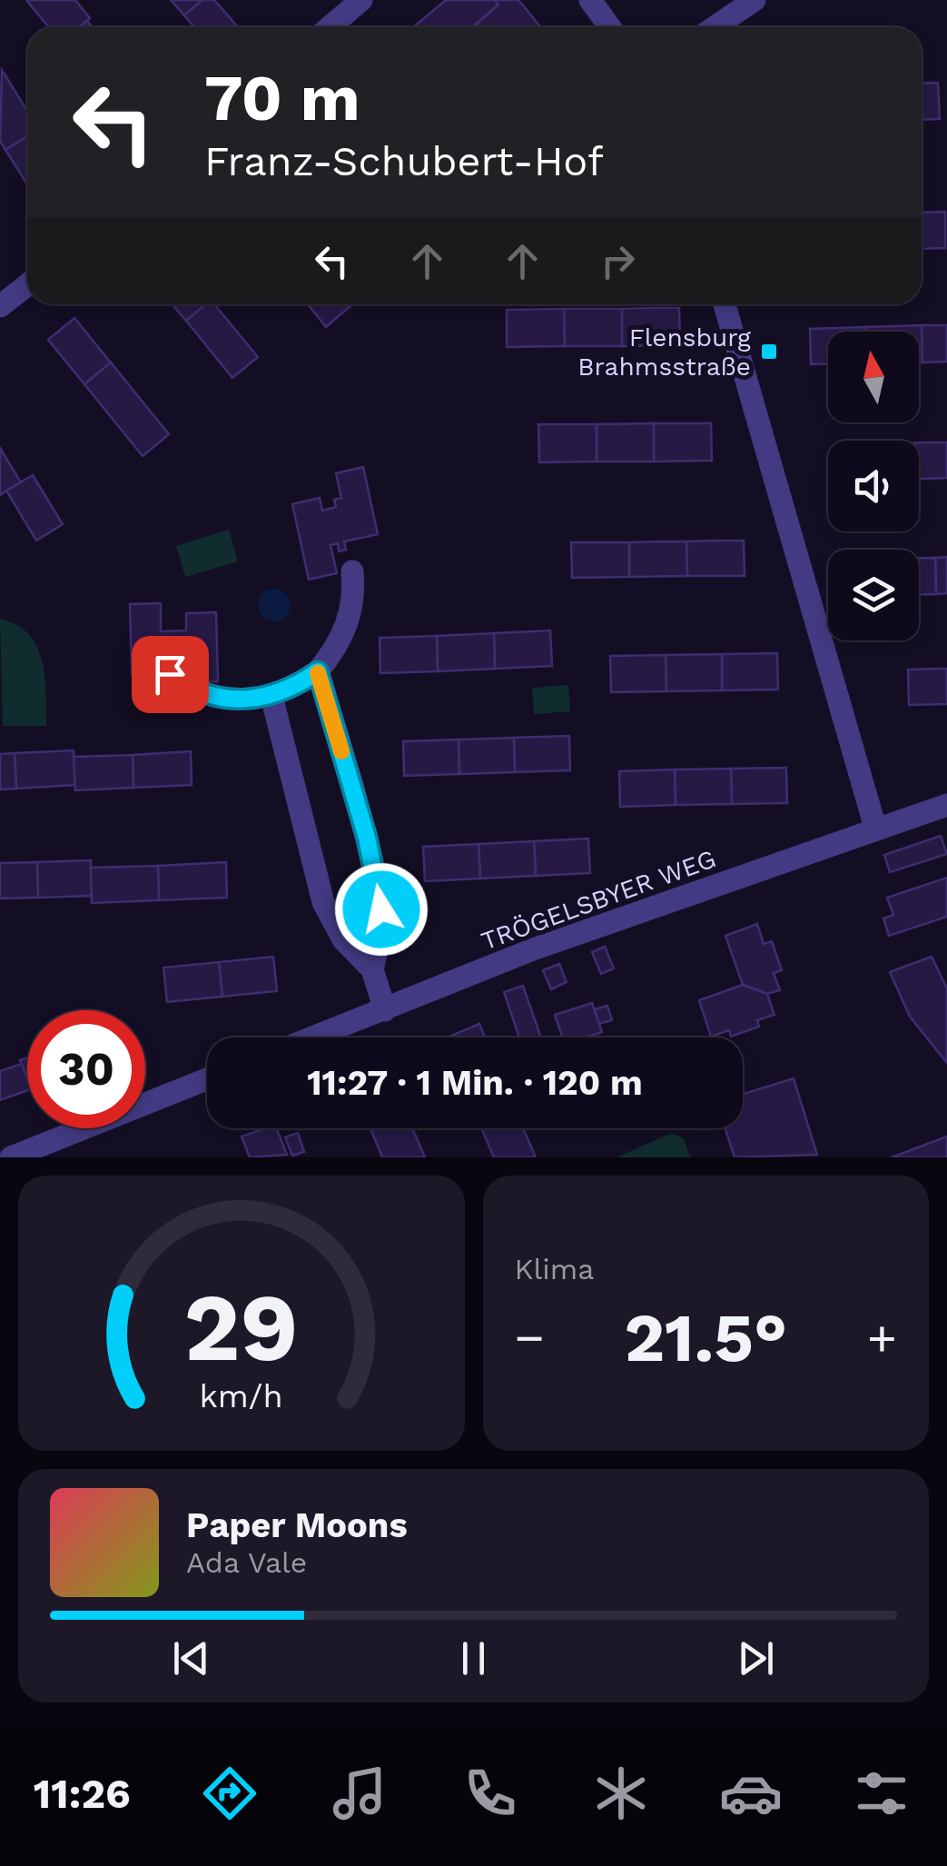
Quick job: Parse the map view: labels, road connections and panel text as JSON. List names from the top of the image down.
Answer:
{
  "streets": {
    "street": ["TRÖGELSBYER WEG"]
  },
  "places": {
    "transit": ["Flensburg Brahmsstraße"]
  },
  "north": "top",
  "page": {
    "turn": ["70 m", "Franz-Schubert-Hof"],
    "limit": "30",
    "trip": "11:27 · 1 Min. · 120 m",
    "tile": "Klima",
    "heat": ["−", "21.5°", "+"],
    "song": ["Paper Moons", "Ada Vale"],
    "tabs": "11:26",
    "gauge": ["29", "km/h"]
  }
}
